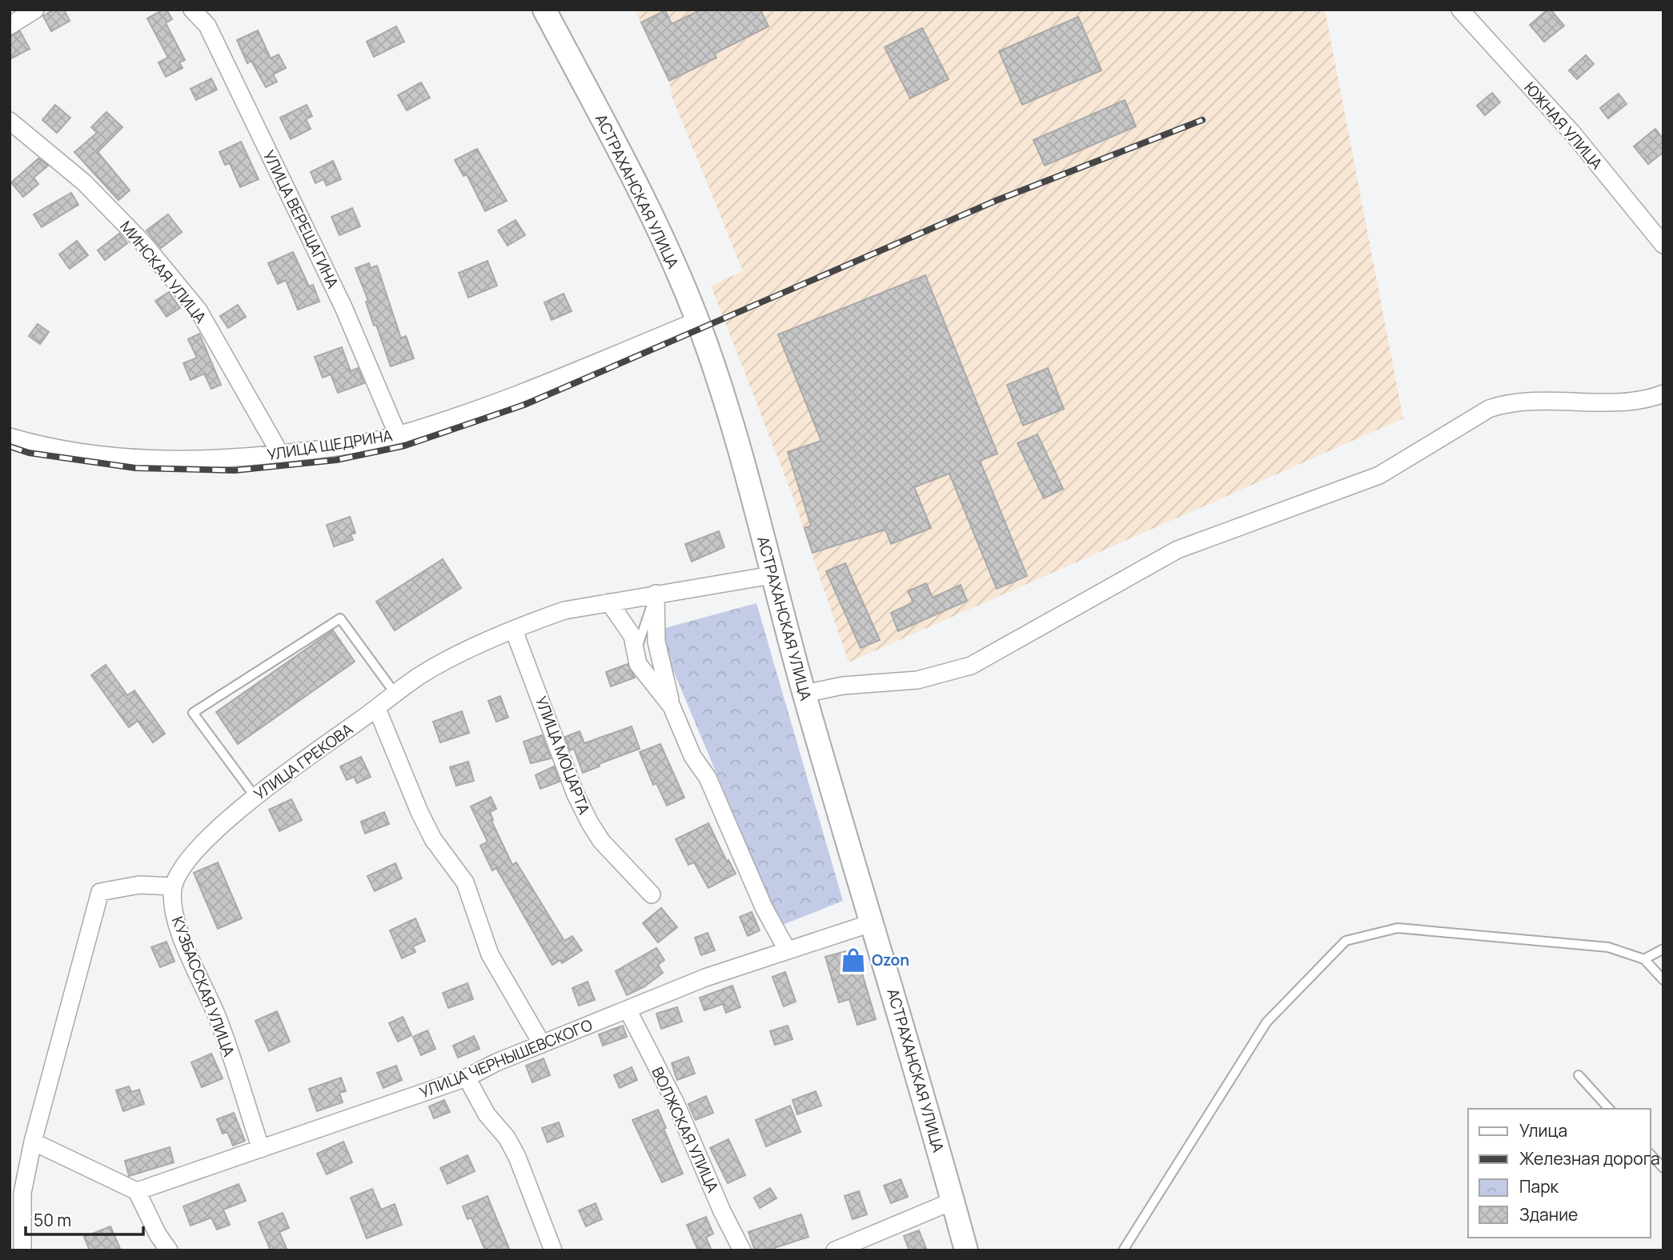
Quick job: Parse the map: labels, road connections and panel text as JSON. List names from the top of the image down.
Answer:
{
  "streets": {
    "main road": ["АСТРАХАНСКАЯ УЛИЦА"],
    "street": [
      "ЮЖНАЯ УЛИЦА",
      "УЛИЦА ВЕРЕЩАГИНА",
      "МИНСКАЯ УЛИЦА",
      "УЛИЦА ЩЕДРИНА",
      "УЛИЦА МОЦАРТА",
      "УЛИЦА ГРЕКОВА",
      "КУЗБАССКАЯ УЛИЦА",
      "УЛИЦА ЧЕРНЫШЕВСКОГО",
      "ВОЛЖСКАЯ УЛИЦА"
    ]
  },
  "crossings": [
    ["АСТРАХАНСКАЯ УЛИЦА", "УЛИЦА ЩЕДРИНА"],
    ["АСТРАХАНСКАЯ УЛИЦА", "УЛИЦА ГРЕКОВА"],
    ["АСТРАХАНСКАЯ УЛИЦА", "УЛИЦА ЧЕРНЫШЕВСКОГО"],
    ["УЛИЦА ВЕРЕЩАГИНА", "УЛИЦА ЩЕДРИНА"],
    ["МИНСКАЯ УЛИЦА", "УЛИЦА ЩЕДРИНА"],
    ["УЛИЦА МОЦАРТА", "УЛИЦА ГРЕКОВА"],
    ["УЛИЦА ГРЕКОВА", "КУЗБАССКАЯ УЛИЦА"],
    ["КУЗБАССКАЯ УЛИЦА", "УЛИЦА ЧЕРНЫШЕВСКОГО"],
    ["УЛИЦА ЧЕРНЫШЕВСКОГО", "ВОЛЖСКАЯ УЛИЦА"]
  ],
  "places": {
    "shop": ["Ozon"]
  },
  "legend": [
    "Улица",
    "Железная дорога",
    "Парк",
    "Здание"
  ],
  "scale_bar": "50 m"
}
